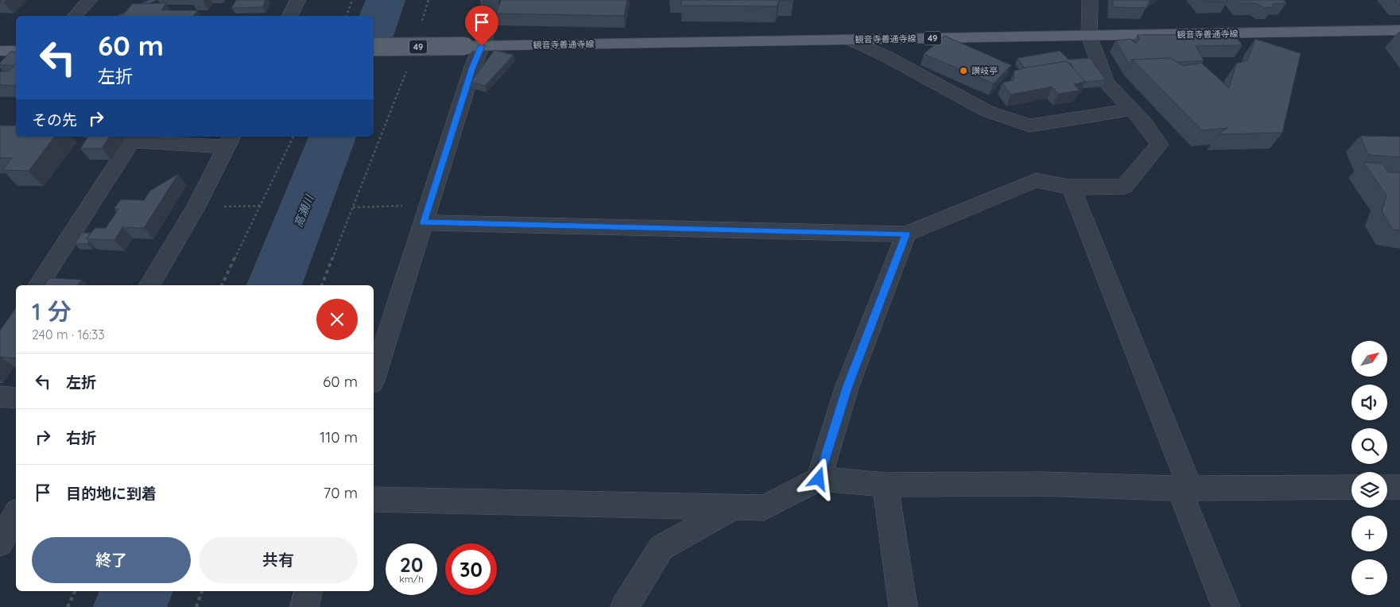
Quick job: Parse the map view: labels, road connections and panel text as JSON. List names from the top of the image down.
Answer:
{
  "streets": {
    "main road": ["観音寺善通寺線", "49"]
  },
  "water": ["高瀬川"],
  "places": ["讃岐亭"],
  "north": "top right",
  "page": {
    "turn": ["60 m", "左折"],
    "then": "その先",
    "heading": ["1 分", "240 m · 16:33"],
    "map_buttons": ["+", "−"],
    "list": [
      {
        "name": "左折",
        "value": "60 m"
      },
      {
        "name": "右折",
        "value": "110 m"
      },
      {
        "name": "目的地に到着",
        "value": "70 m"
      }
    ],
    "buttons": ["終了", "共有"],
    "speed": "20 km/h",
    "limit": "30"
  }
}
